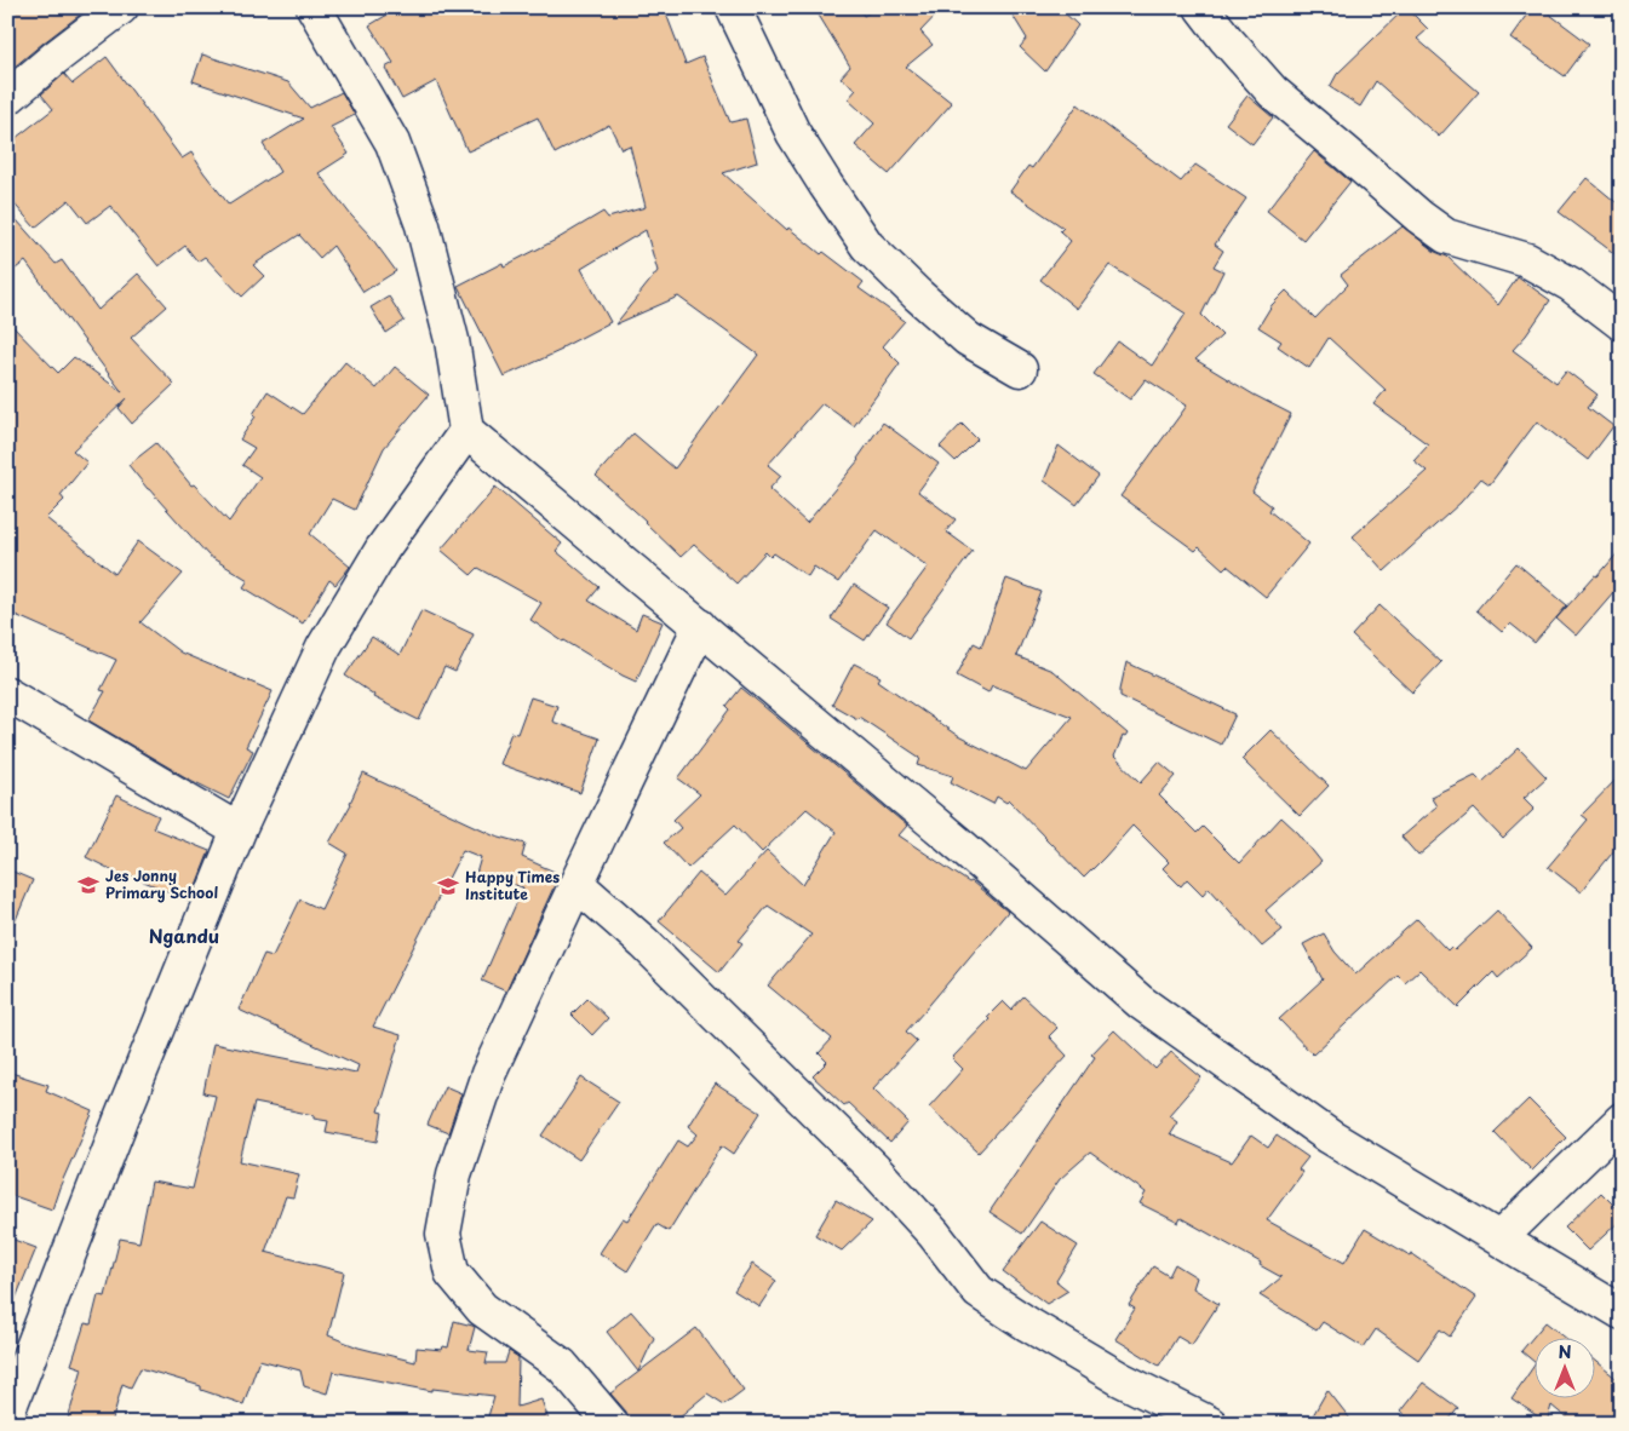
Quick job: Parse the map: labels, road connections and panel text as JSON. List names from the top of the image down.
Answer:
{
  "districts": ["Ngandu"],
  "places": {
    "school or university": ["Jes Jonny Primary School", "Happy Times Institute"]
  },
  "north": "top"
}
